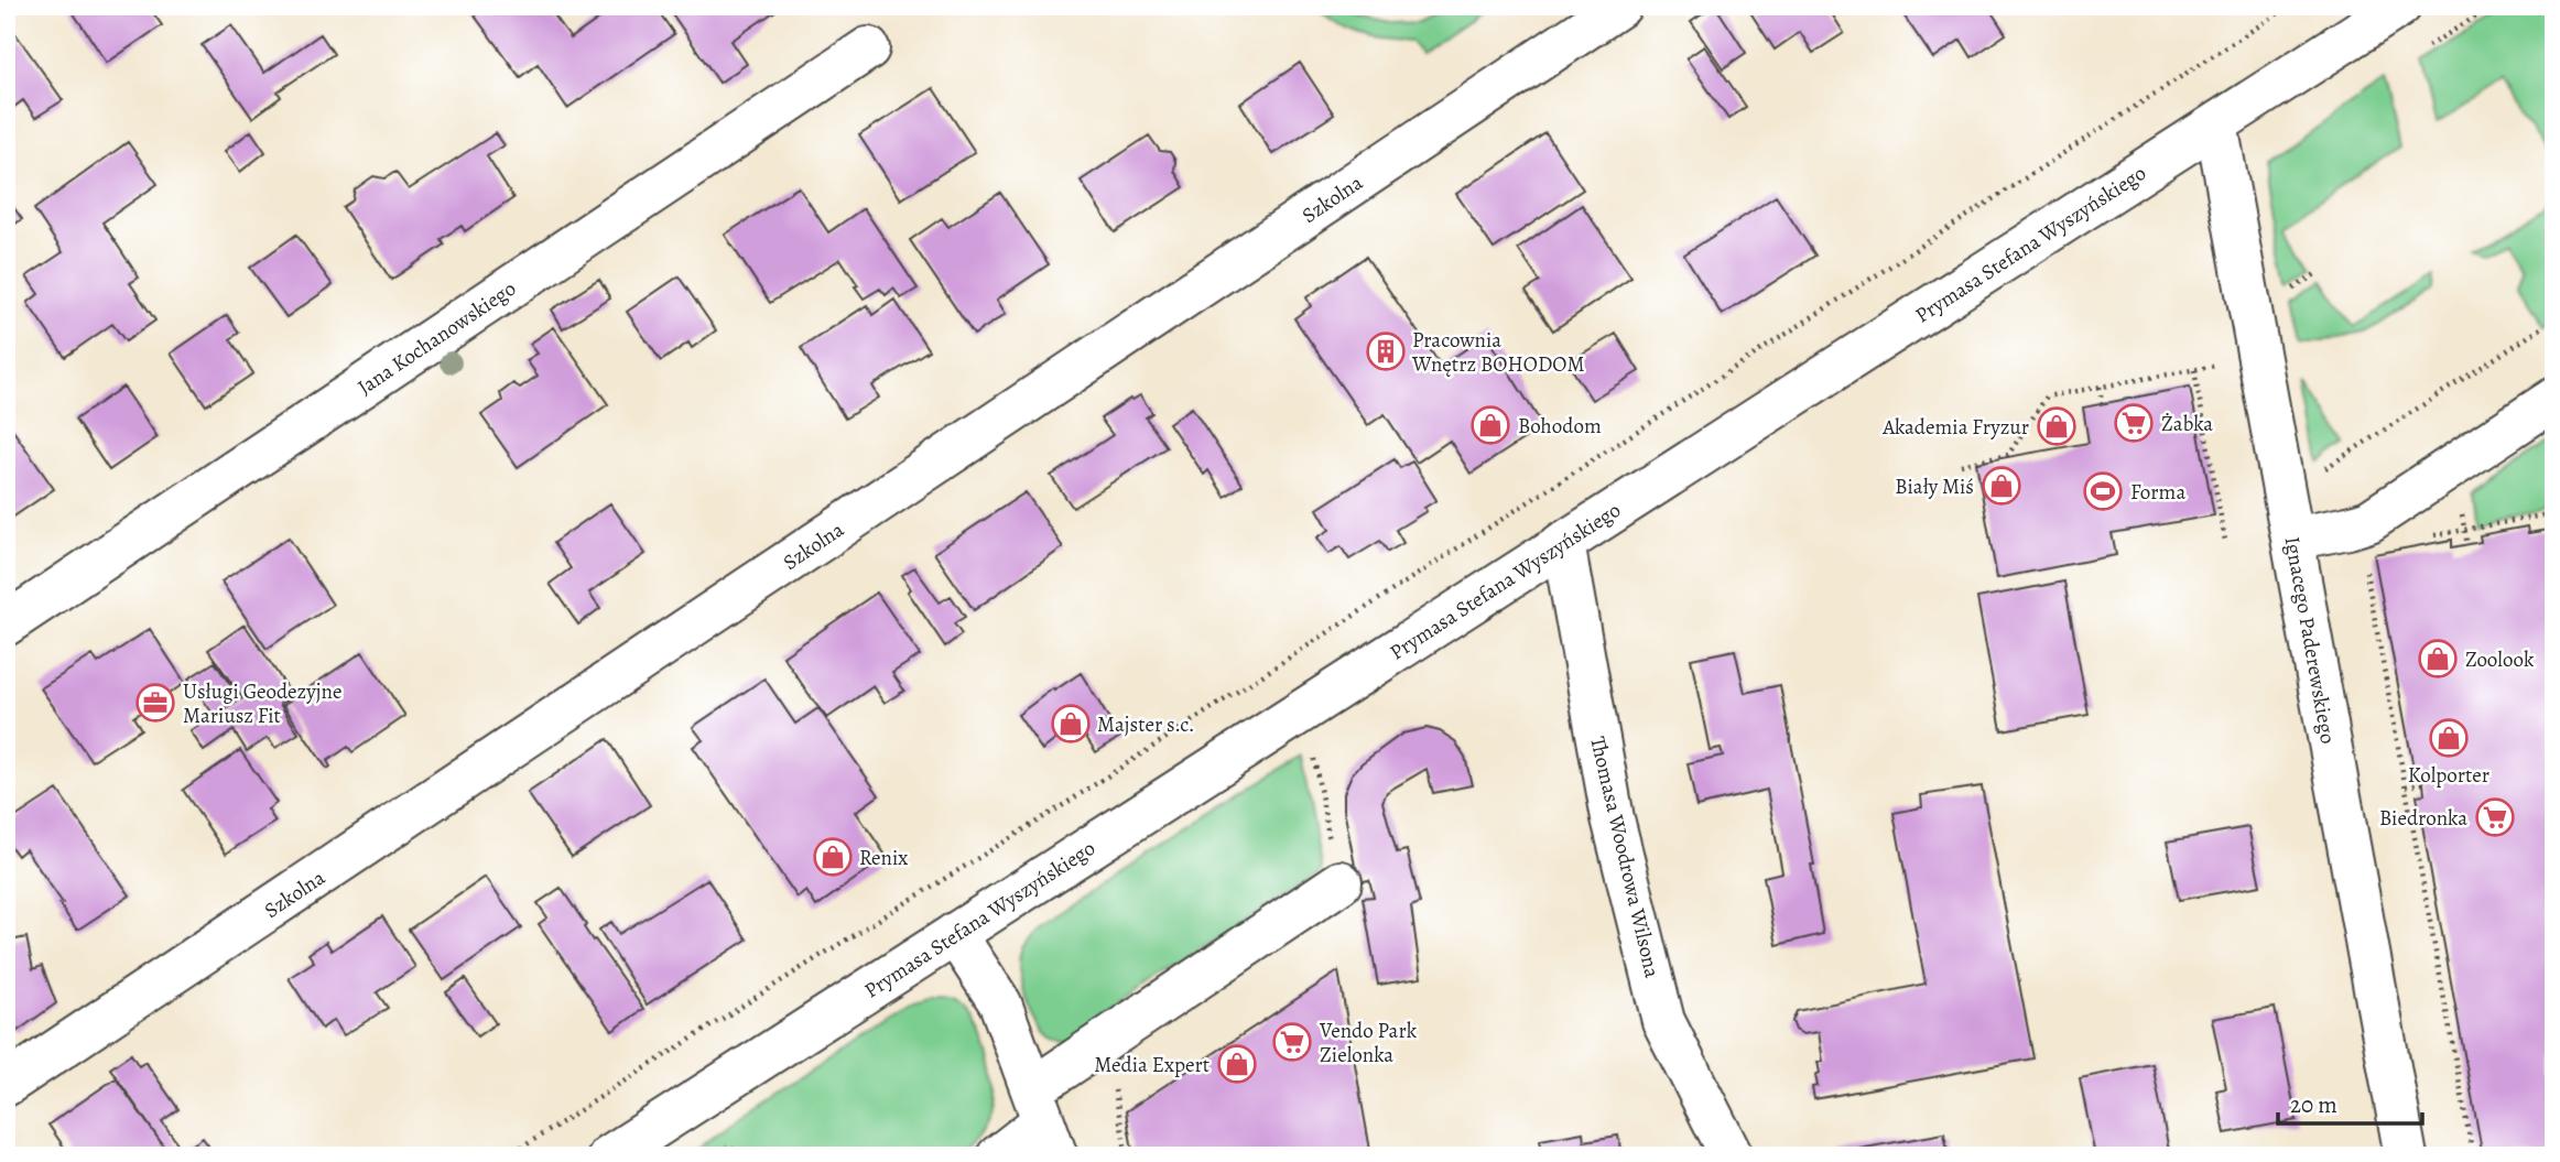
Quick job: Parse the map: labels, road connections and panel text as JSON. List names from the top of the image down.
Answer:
{
  "streets": {
    "street": [
      "Szkolna",
      "Prymasa Stefana Wyszyńskiego",
      "Jana Kochanowskiego",
      "Ignacego Paderewskiego",
      "Thomasa Woodrowa Wilsona"
    ]
  },
  "crossings": [
    ["Prymasa Stefana Wyszyńskiego", "Ignacego Paderewskiego"],
    ["Prymasa Stefana Wyszyńskiego", "Thomasa Woodrowa Wilsona"]
  ],
  "places": {
    "building": ["Pracownia Wnętrz BOHODOM"],
    "supermarket": ["Żabka", "Biedronka", "Vendo Park Zielonka"],
    "shop": [
      "Bohodom",
      "Akademia Fryzur",
      "Biały Miś",
      "Zoolook",
      "Majster s.c.",
      "Kolporter",
      "Renix",
      "Media Expert"
    ],
    "sports": ["Forma"],
    "office": ["Usługi Geodezyjne Mariusz Fit"]
  },
  "scale_bar": "20 m"
}
